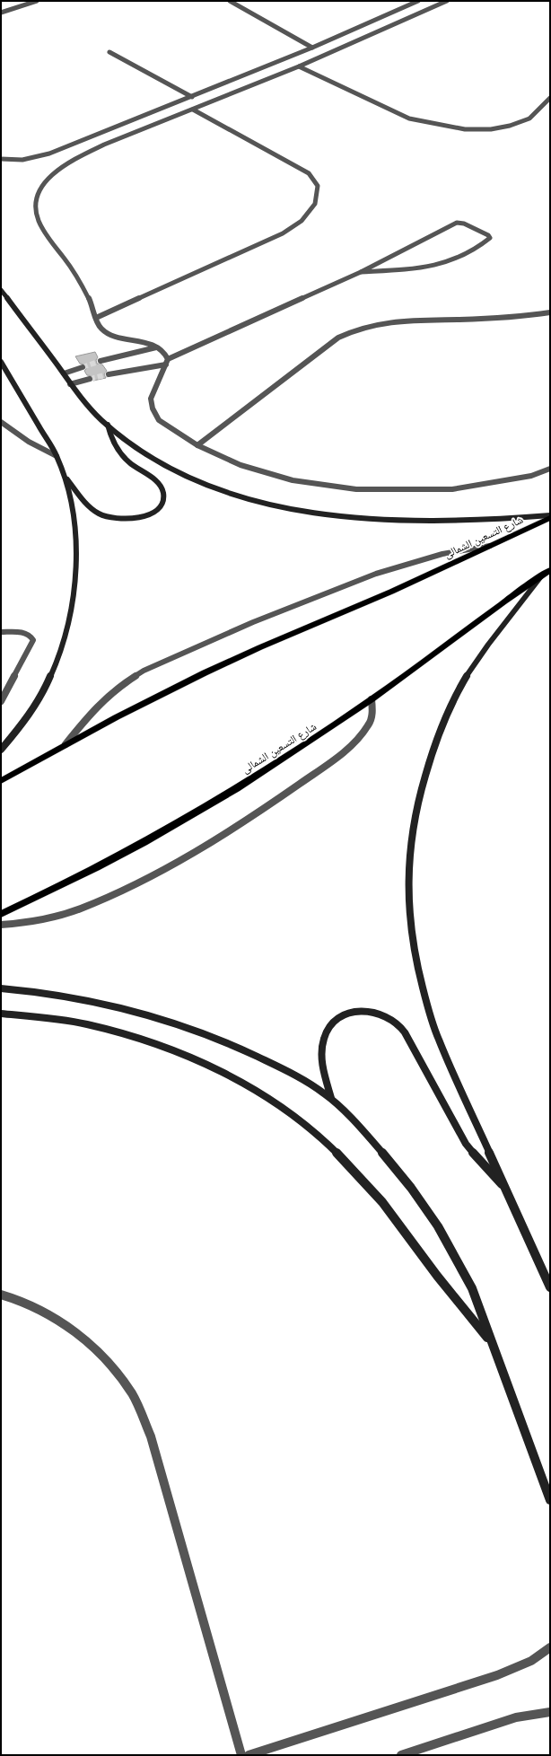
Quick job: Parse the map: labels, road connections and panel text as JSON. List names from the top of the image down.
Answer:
{
  "streets": {
    "main road": ["شارع التسعين الشمالى"]
  }
}
